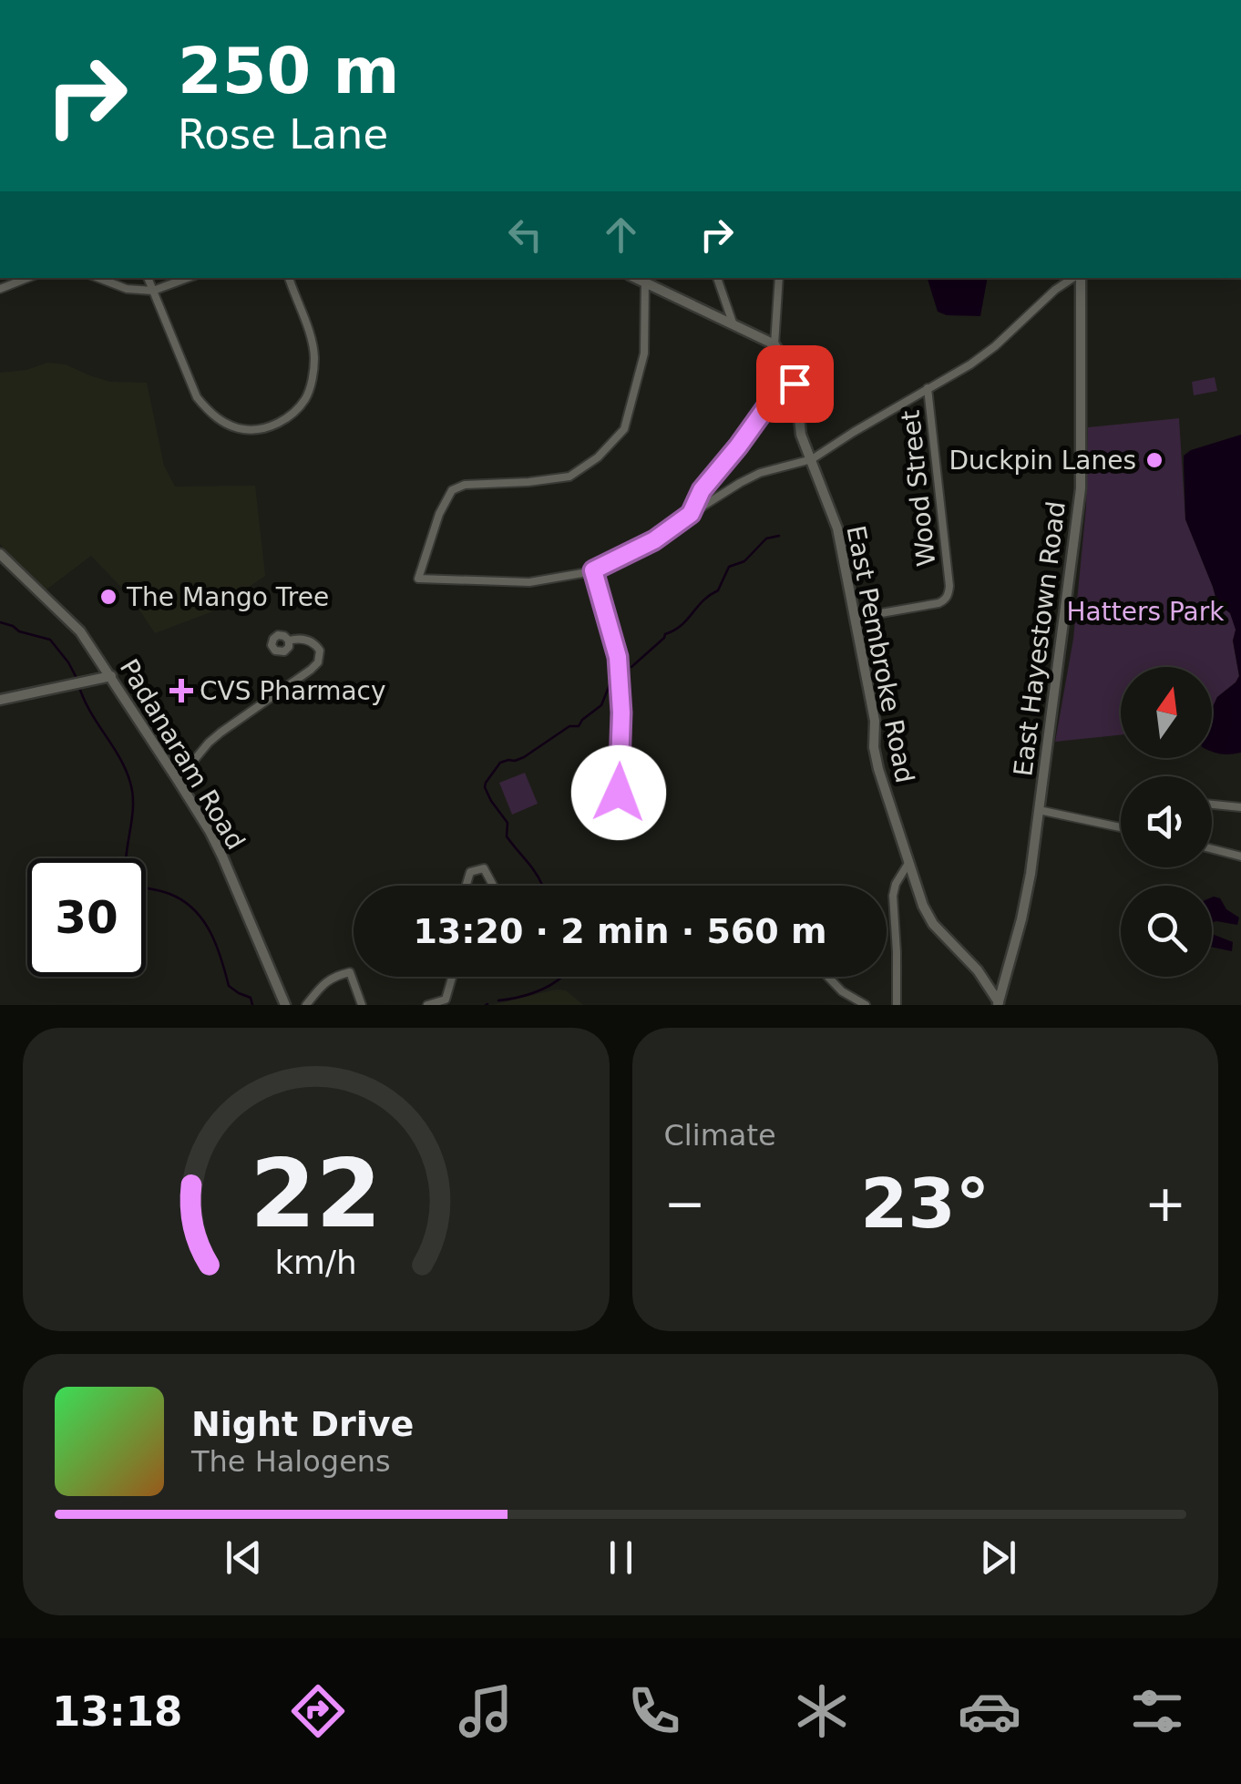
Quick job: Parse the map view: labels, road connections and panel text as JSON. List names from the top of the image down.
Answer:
{
  "streets": {
    "street": [
      "Wood Street",
      "East Hayestown Road",
      "East Pembroke Road",
      "Padanaram Road"
    ]
  },
  "crossings": [
    ["Wood Street", "East Pembroke Road"],
    ["East Hayestown Road", "East Pembroke Road"]
  ],
  "parks": ["Hatters Park"],
  "places": {
    "other": ["Duckpin Lanes", "The Mango Tree"],
    "health": ["CVS Pharmacy"]
  },
  "north": "top",
  "page": {
    "turn": ["250 m", "Rose Lane"],
    "limit": "30",
    "trip": "13:20 · 2 min · 560 m",
    "tile": "Climate",
    "heat": ["−", "23°", "+"],
    "song": ["Night Drive", "The Halogens"],
    "tabs": "13:18",
    "gauge": ["22", "km/h"]
  }
}
